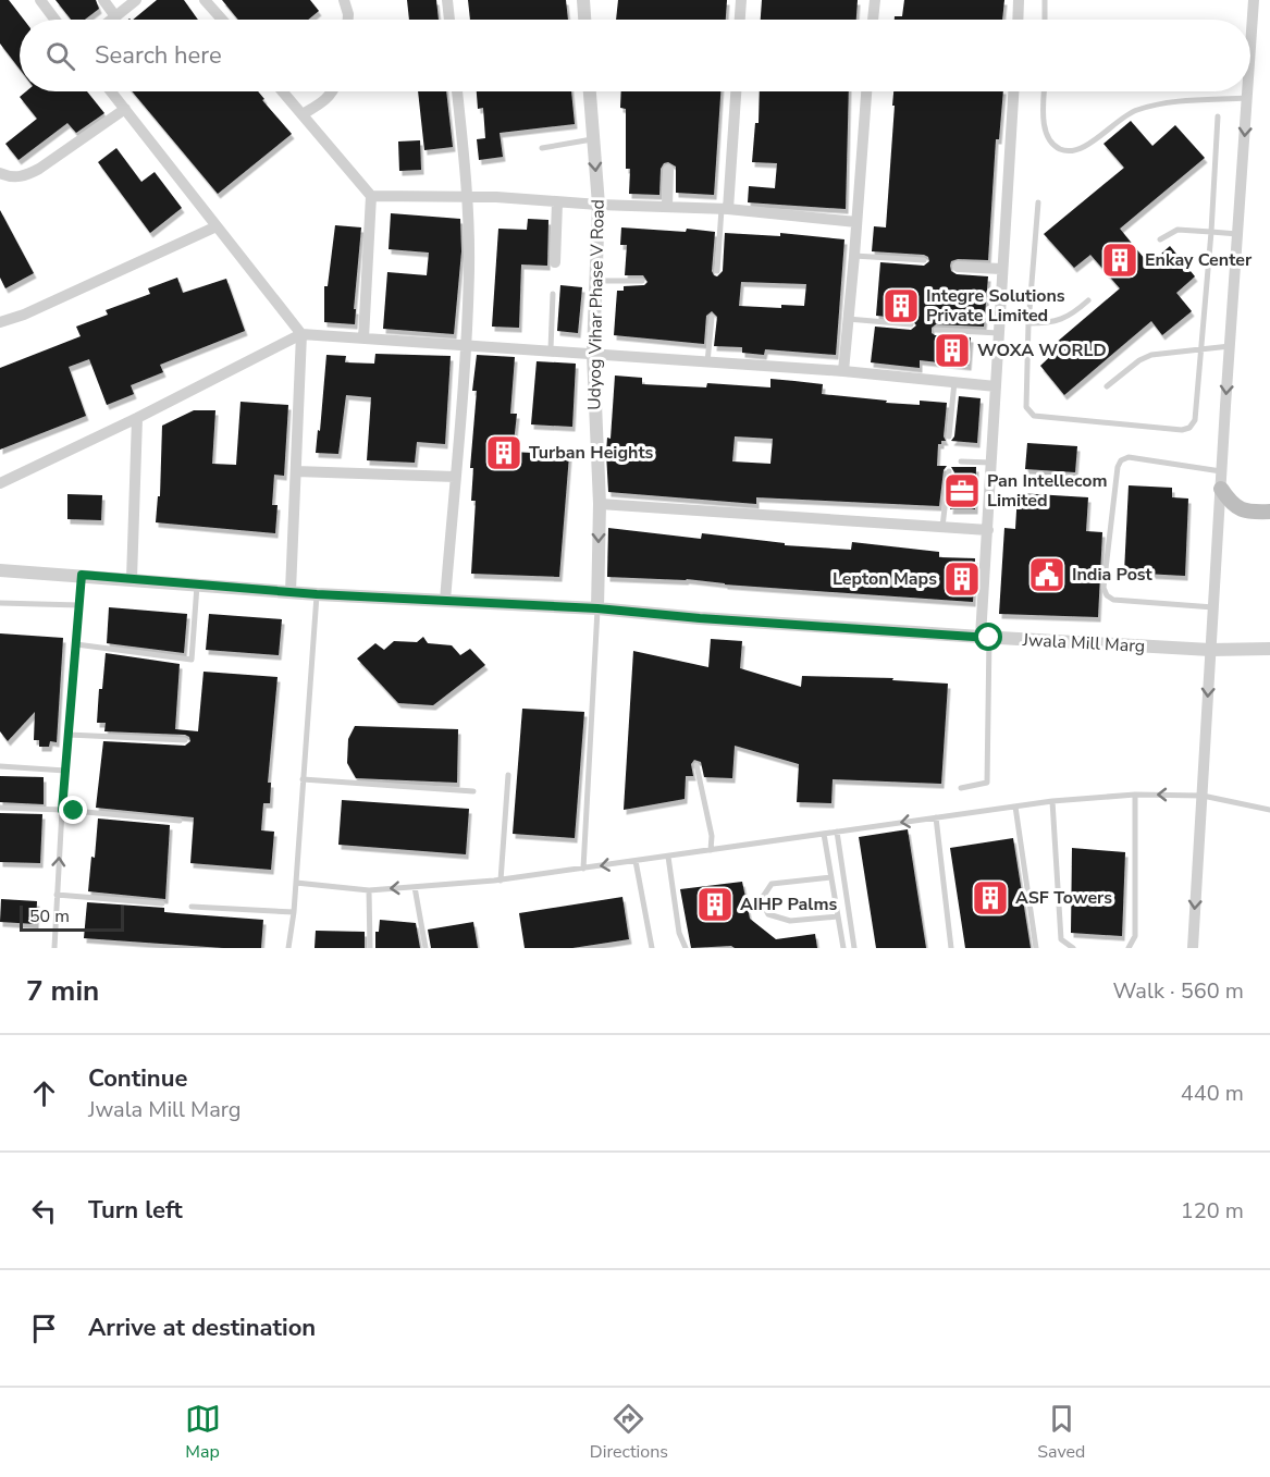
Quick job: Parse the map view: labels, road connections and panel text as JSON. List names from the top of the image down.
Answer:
{
  "streets": {
    "street": ["Udyog Vihar Phase V Road", "Jwala Mill Marg"]
  },
  "crossings": [
    ["Udyog Vihar Phase V Road", "Jwala Mill Marg"]
  ],
  "places": {
    "building": [
      "Enkay Center",
      "Integre Solutions Private Limited",
      "WOXA WORLD",
      "Turban Heights",
      "Lepton Maps",
      "ASF Towers",
      "AIHP Palms"
    ],
    "office": ["Pan Intellecom Limited"],
    "public building": ["India Post"]
  },
  "scale_bar": "50 m",
  "page": {
    "search": "Search here",
    "scale": "50 m",
    "heading": ["7 min", "Walk · 560 m"],
    "list": [
      ["Continue", "Jwala Mill Marg", "440 m"],
      ["Turn left", "120 m"],
      "Arrive at destination"
    ],
    "nav": ["Map", "Directions", "Saved"]
  }
}
